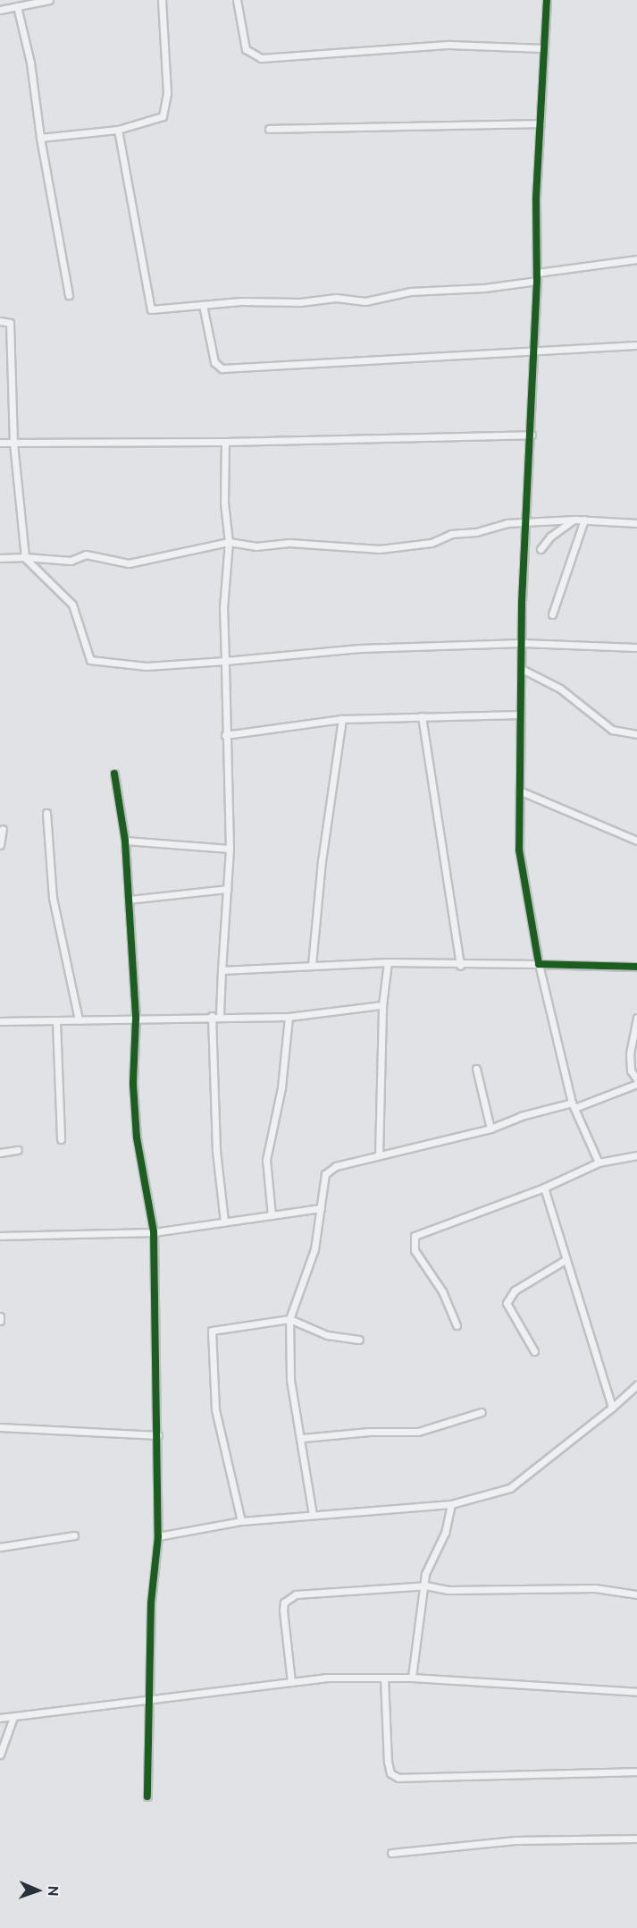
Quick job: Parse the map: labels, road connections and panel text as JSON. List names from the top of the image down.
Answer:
{
  "north": "right"
}
